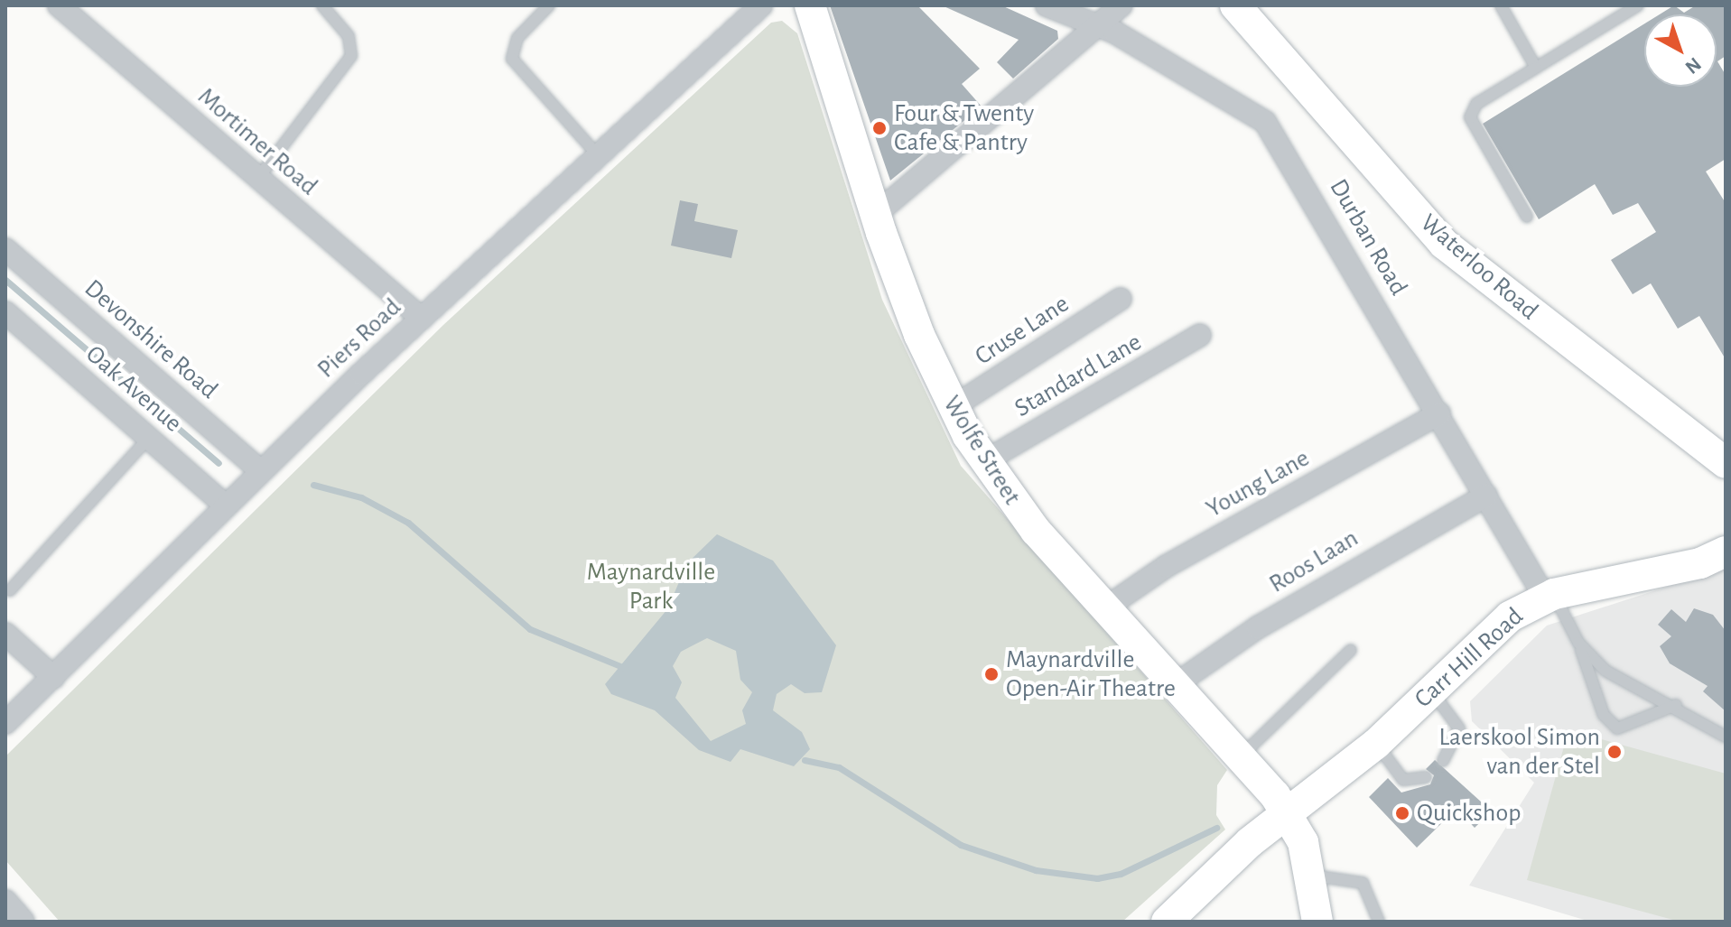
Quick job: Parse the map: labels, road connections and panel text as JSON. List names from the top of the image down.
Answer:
{
  "streets": {
    "street": [
      "Mortimer Road",
      "Durban Road",
      "Waterloo Road",
      "Cruse Lane",
      "Piers Road",
      "Devonshire Road",
      "Standard Lane",
      "Oak Avenue",
      "Wolfe Street",
      "Young Lane",
      "Roos Laan",
      "Carr Hill Road"
    ]
  },
  "crossings": [
    ["Mortimer Road", "Piers Road"],
    ["Durban Road", "Young Lane"],
    ["Durban Road", "Roos Laan"],
    ["Durban Road", "Carr Hill Road"],
    ["Cruse Lane", "Wolfe Street"],
    ["Piers Road", "Devonshire Road"],
    ["Piers Road", "Oak Avenue"],
    ["Standard Lane", "Wolfe Street"],
    ["Wolfe Street", "Young Lane"],
    ["Wolfe Street", "Roos Laan"],
    ["Wolfe Street", "Carr Hill Road"]
  ],
  "parks": ["Maynardville Park"],
  "places": [
    "Four & Twenty Cafe & Pantry",
    "Maynardville Open-Air Theatre",
    "Laerskool Simon van der Stel",
    "Quickshop"
  ],
  "north": "bottom right"
}
